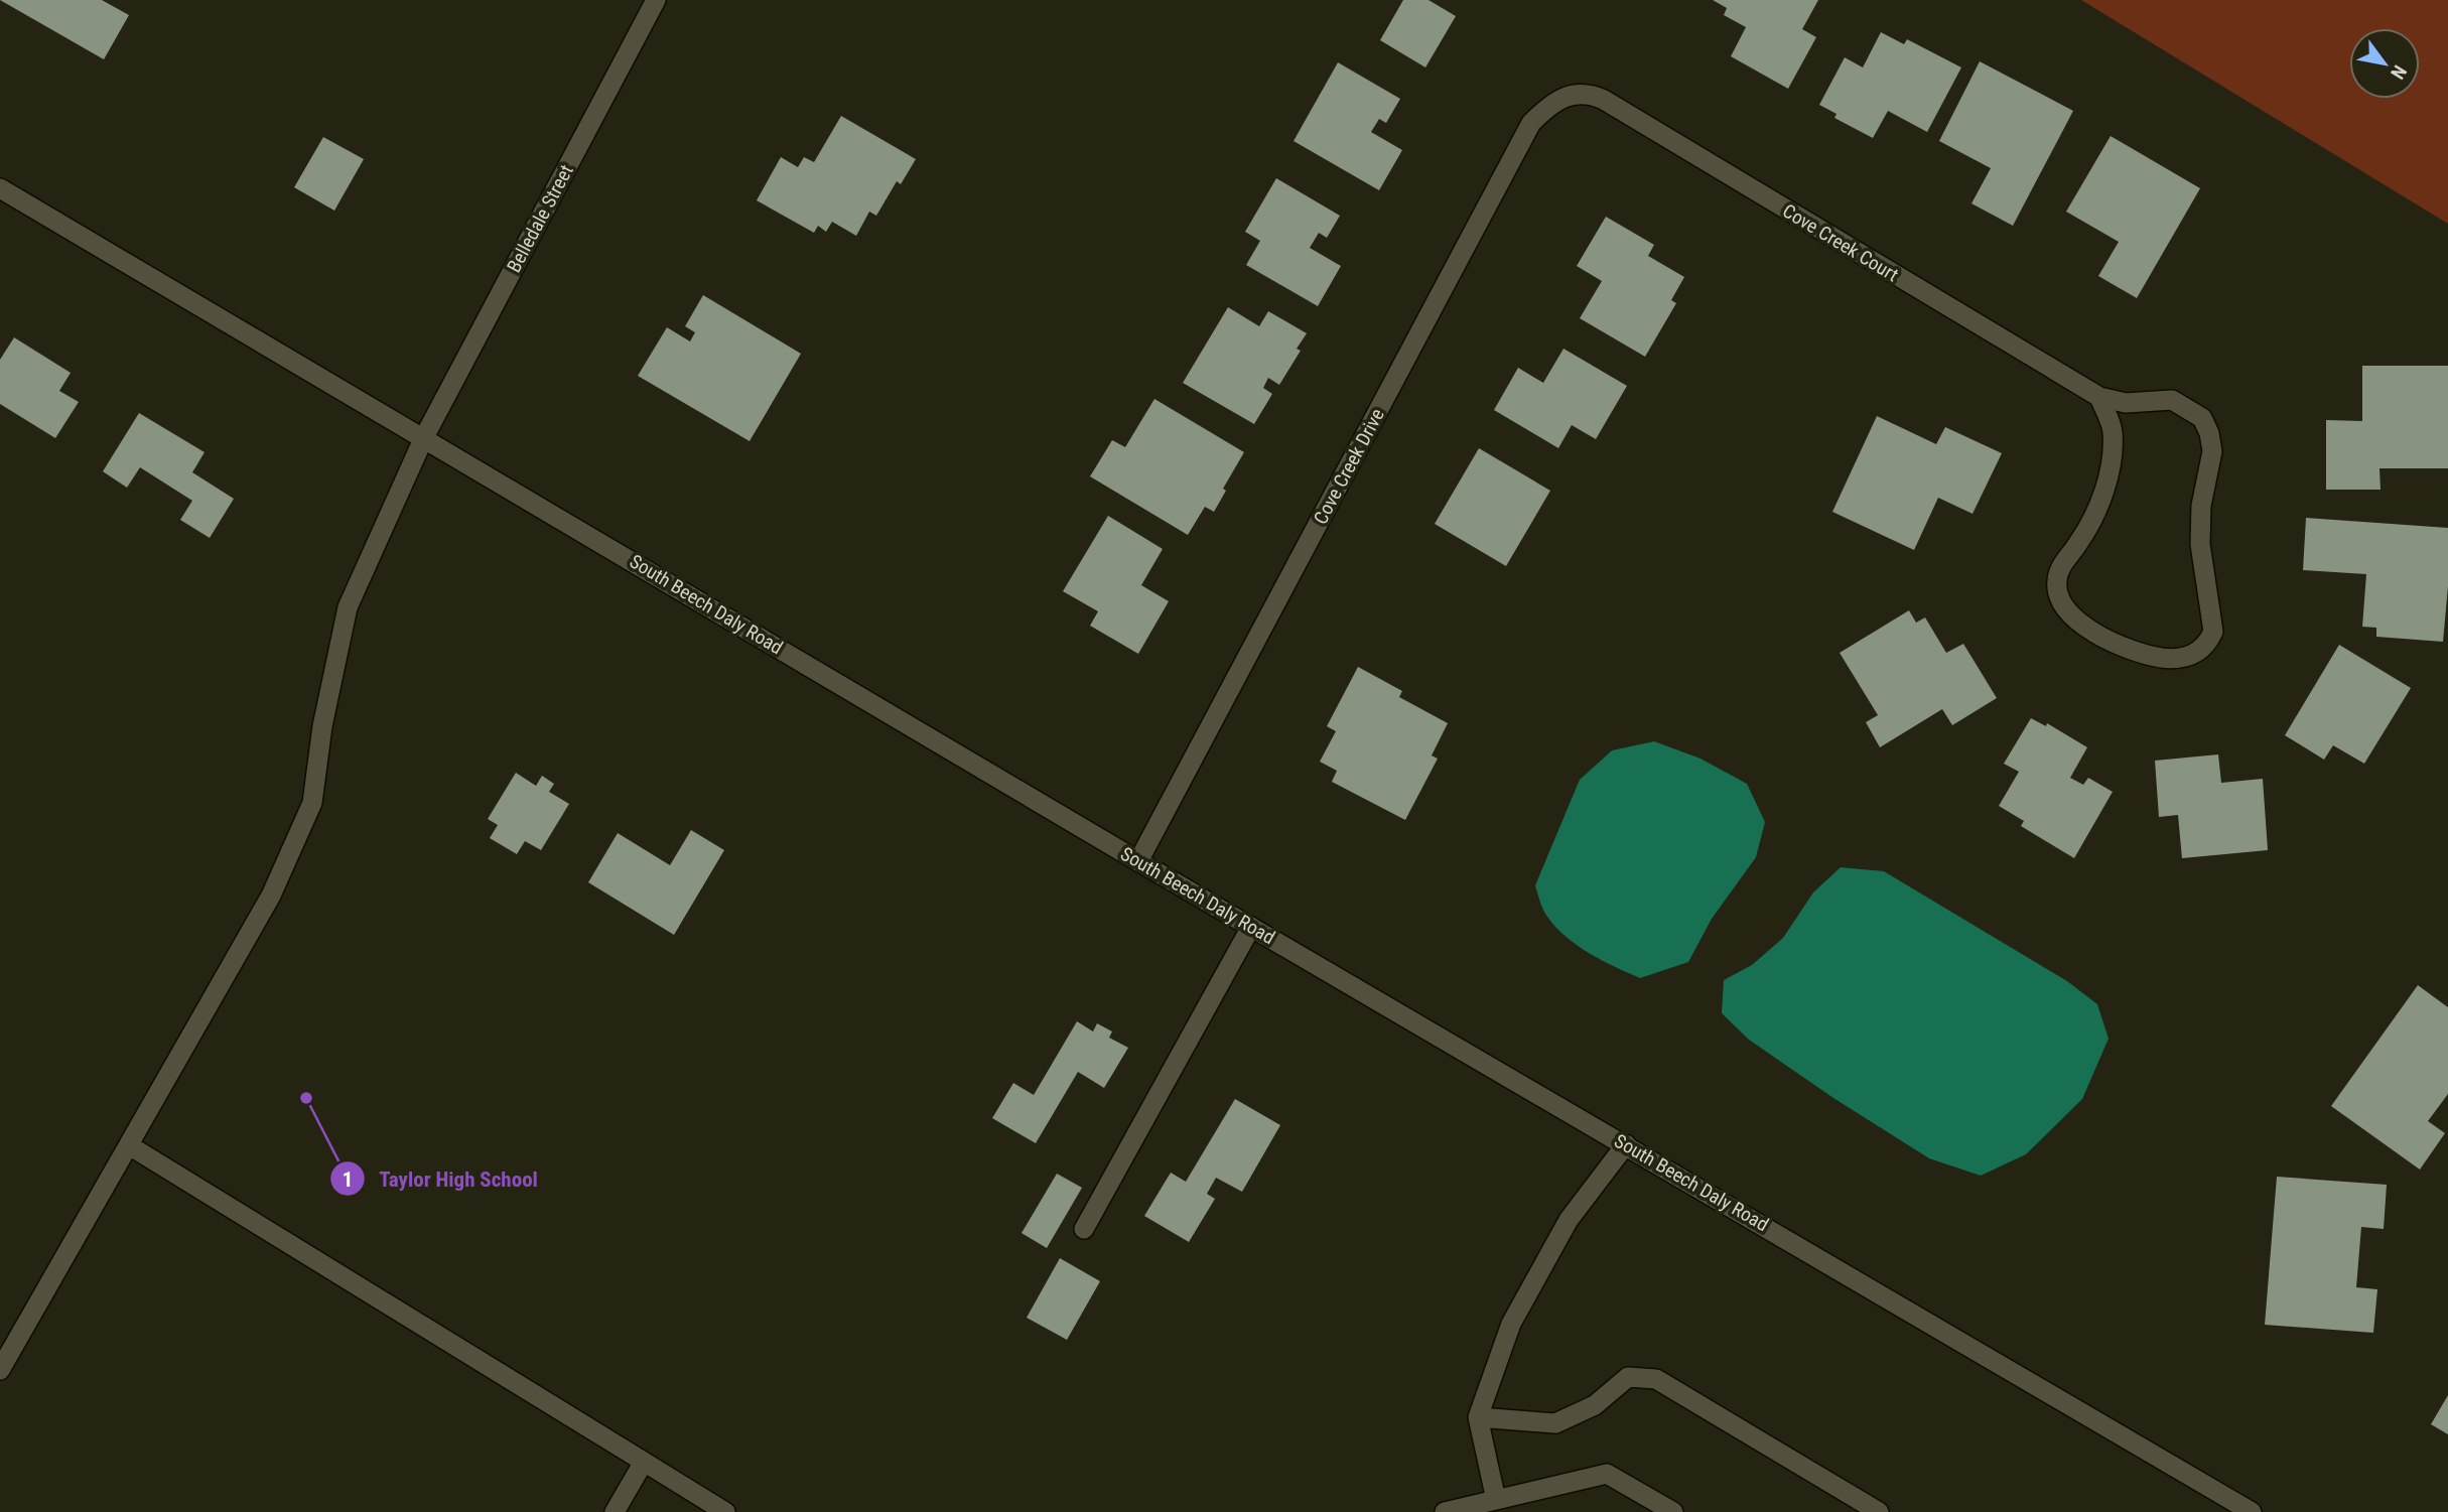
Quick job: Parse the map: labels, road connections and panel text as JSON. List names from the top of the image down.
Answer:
{
  "streets": {
    "street": [
      "Belledale Street",
      "Cove Creek Court",
      "Cove Creek Drive",
      "South Beech Daly Road"
    ]
  },
  "crossings": [
    ["Belledale Street", "South Beech Daly Road"],
    ["Cove Creek Court", "Cove Creek Drive"],
    ["Cove Creek Drive", "South Beech Daly Road"]
  ],
  "places": ["Taylor High School"],
  "north": "bottom right"
}
